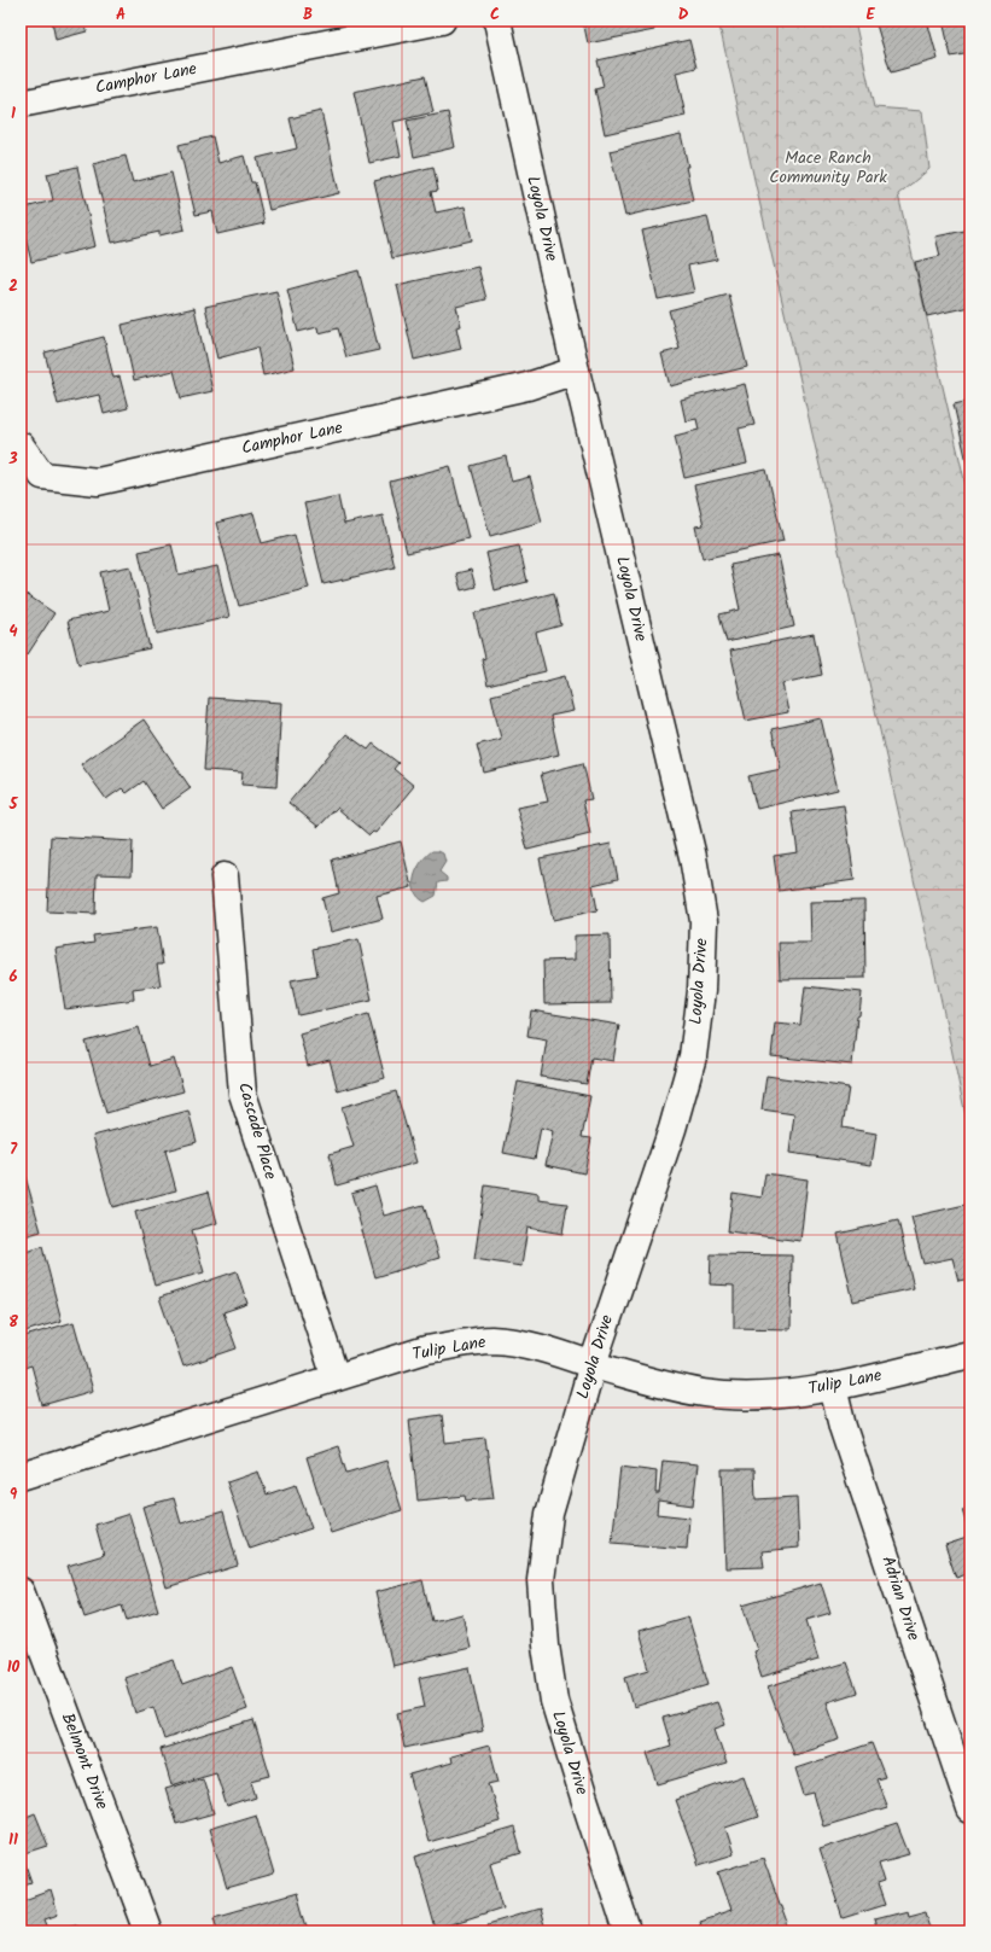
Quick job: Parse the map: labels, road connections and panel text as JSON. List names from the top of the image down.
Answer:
{
  "streets": {
    "street": [
      "Camphor Lane",
      "Loyola Drive",
      "Cascade Place",
      "Tulip Lane",
      "Adrian Drive",
      "Belmont Drive"
    ]
  },
  "crossings": [
    ["Camphor Lane", "Loyola Drive"],
    ["Loyola Drive", "Tulip Lane"],
    ["Cascade Place", "Tulip Lane"],
    ["Tulip Lane", "Adrian Drive"]
  ],
  "parks": ["Mace Ranch Community Park"],
  "grid": {
    "columns": [
      "A",
      "B",
      "C",
      "D",
      "E"
    ],
    "rows": [
      "1",
      "2",
      "3",
      "4",
      "5",
      "6",
      "7",
      "8",
      "9",
      "10",
      "11"
    ]
  }
}
